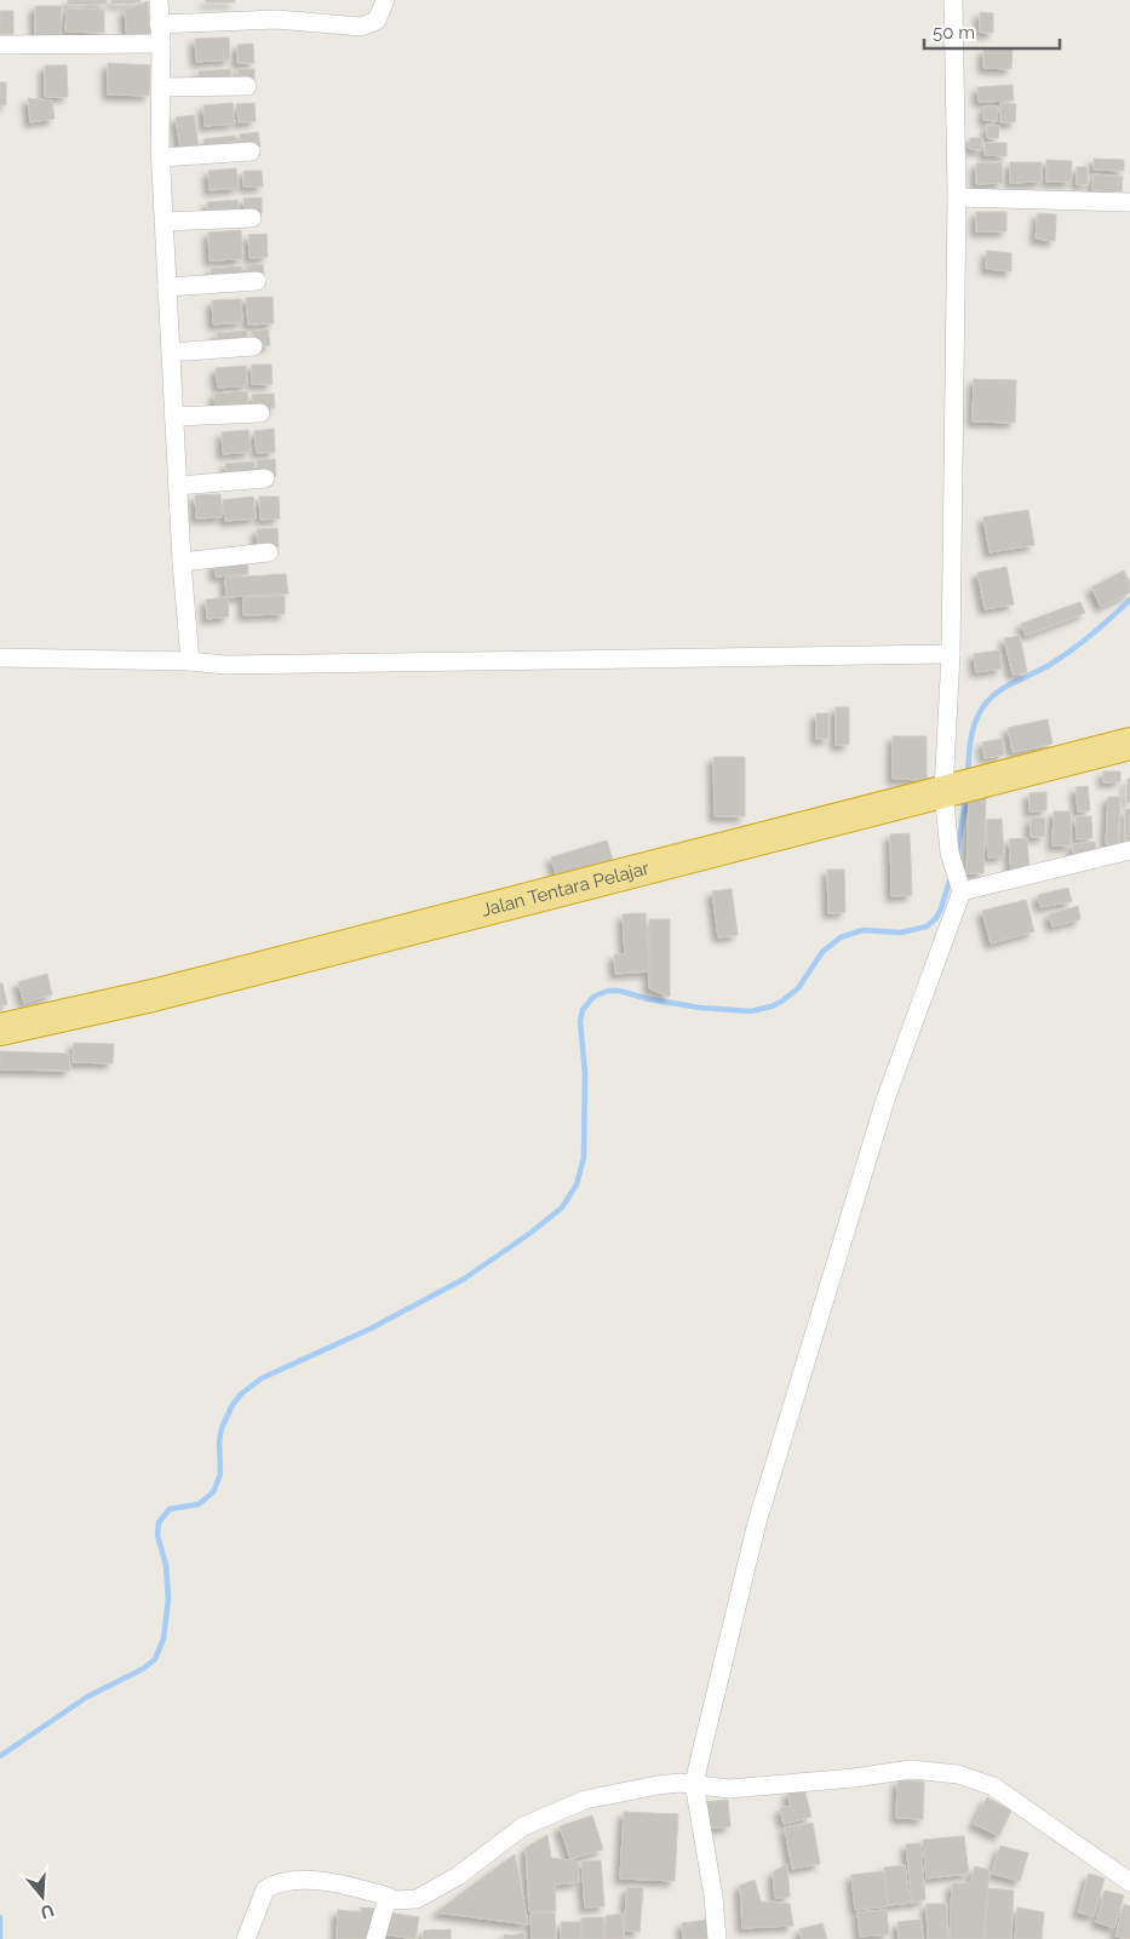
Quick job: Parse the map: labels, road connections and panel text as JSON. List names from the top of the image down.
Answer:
{
  "streets": {
    "highway": ["Jalan Tentara Pelajar"]
  },
  "scale_bar": "50 m",
  "north": "bottom"
}
